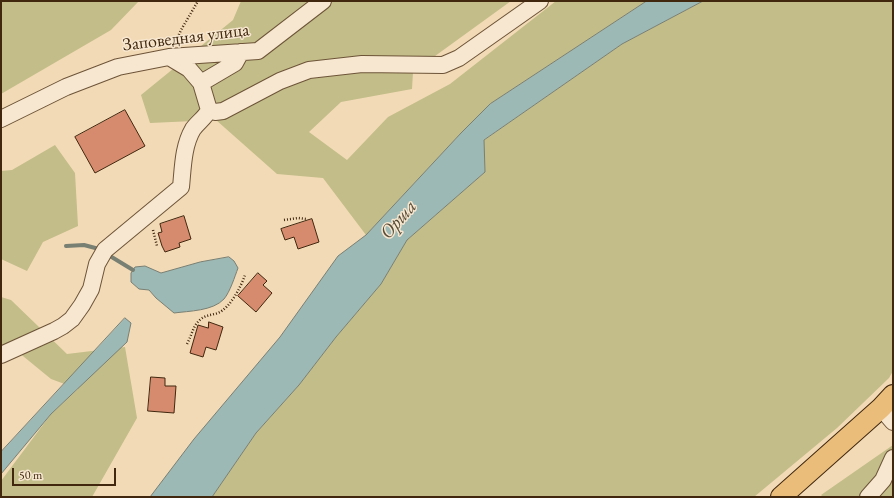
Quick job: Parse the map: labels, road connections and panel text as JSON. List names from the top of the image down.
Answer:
{
  "streets": {
    "street": ["Заповедная улица"]
  },
  "water": ["Орша"],
  "scale_bar": "50 m"
}
